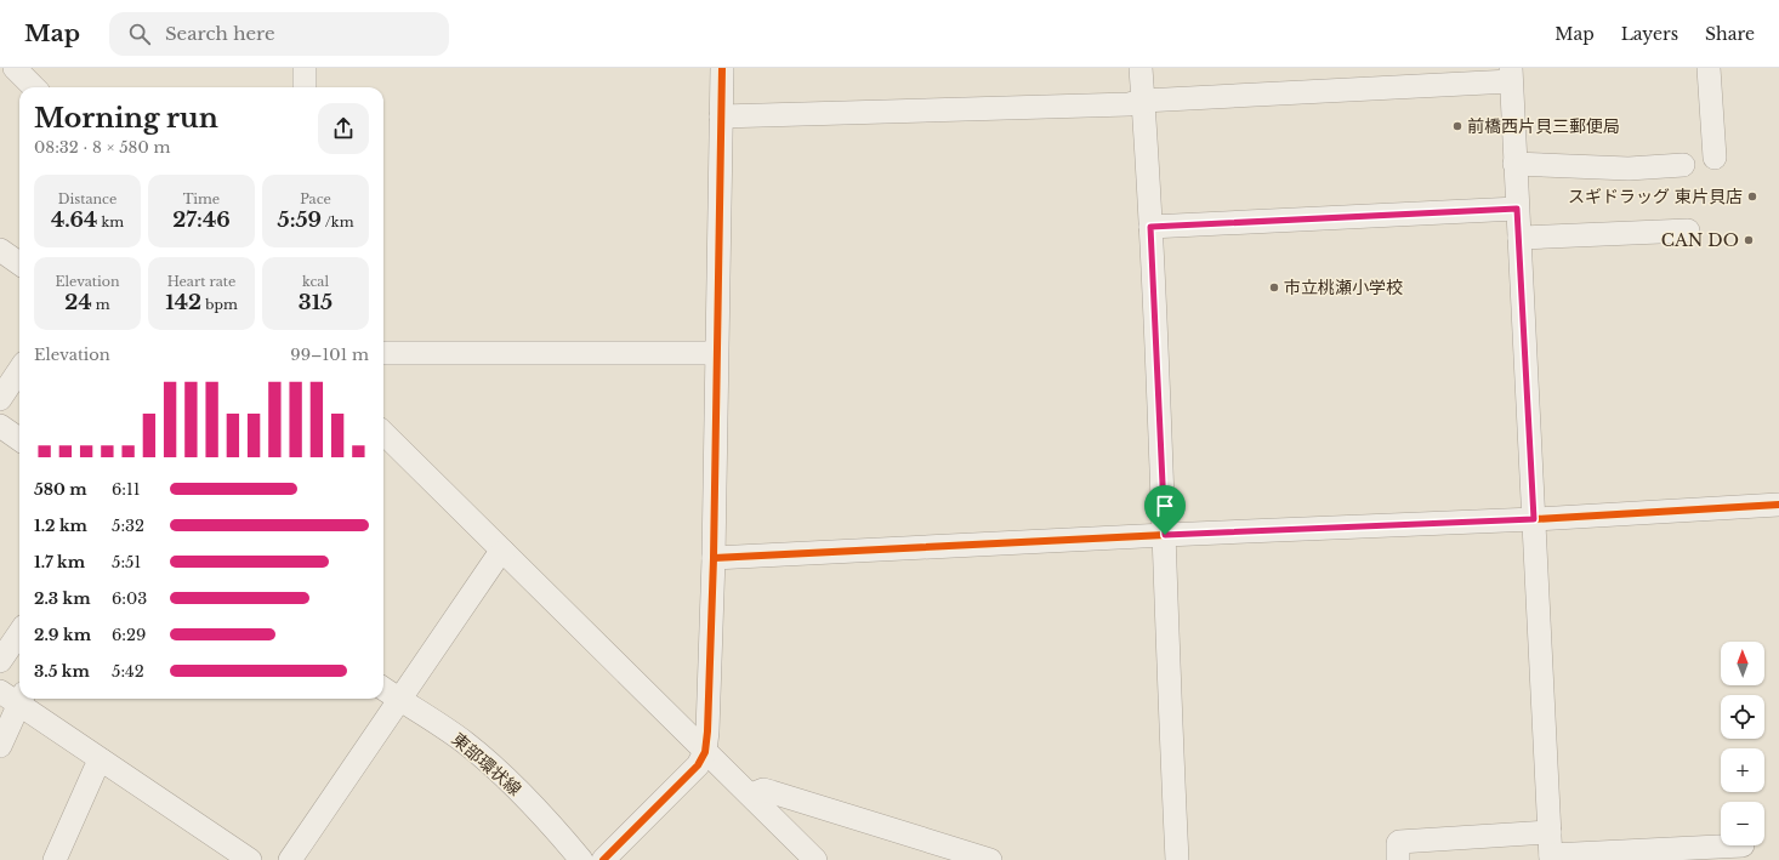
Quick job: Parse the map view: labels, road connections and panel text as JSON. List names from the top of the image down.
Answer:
{
  "streets": {
    "street": ["東部環状線"]
  },
  "places": [
    "前橋西片貝三郵便局",
    "スギドラッグ 東片貝店",
    "CAN DO",
    "市立桃瀬小学校"
  ],
  "north": "top",
  "page": {
    "header": "Map",
    "search": "Search here",
    "nav": ["Map", "Layers", "Share"],
    "heading": ["Morning run", "08:32 · 8 × 580 m"],
    "stats": [
      ["Distance", "4.64 km"],
      ["Time", "27:46"],
      ["Pace", "5:59 /km"],
      ["Elevation", "24 m"],
      ["Heart rate", "142 bpm"],
      ["kcal", "315"]
    ],
    "chart": ["Elevation", "99–101 m"],
    "list": [
      {
        "name": "580 m",
        "note": "6:11"
      },
      {
        "name": "1.2 km",
        "note": "5:32"
      },
      {
        "name": "1.7 km",
        "note": "5:51"
      },
      {
        "name": "2.3 km",
        "note": "6:03"
      },
      {
        "name": "2.9 km",
        "note": "6:29"
      },
      {
        "name": "3.5 km",
        "note": "5:42"
      }
    ],
    "map_buttons": ["+", "−"]
  }
}
